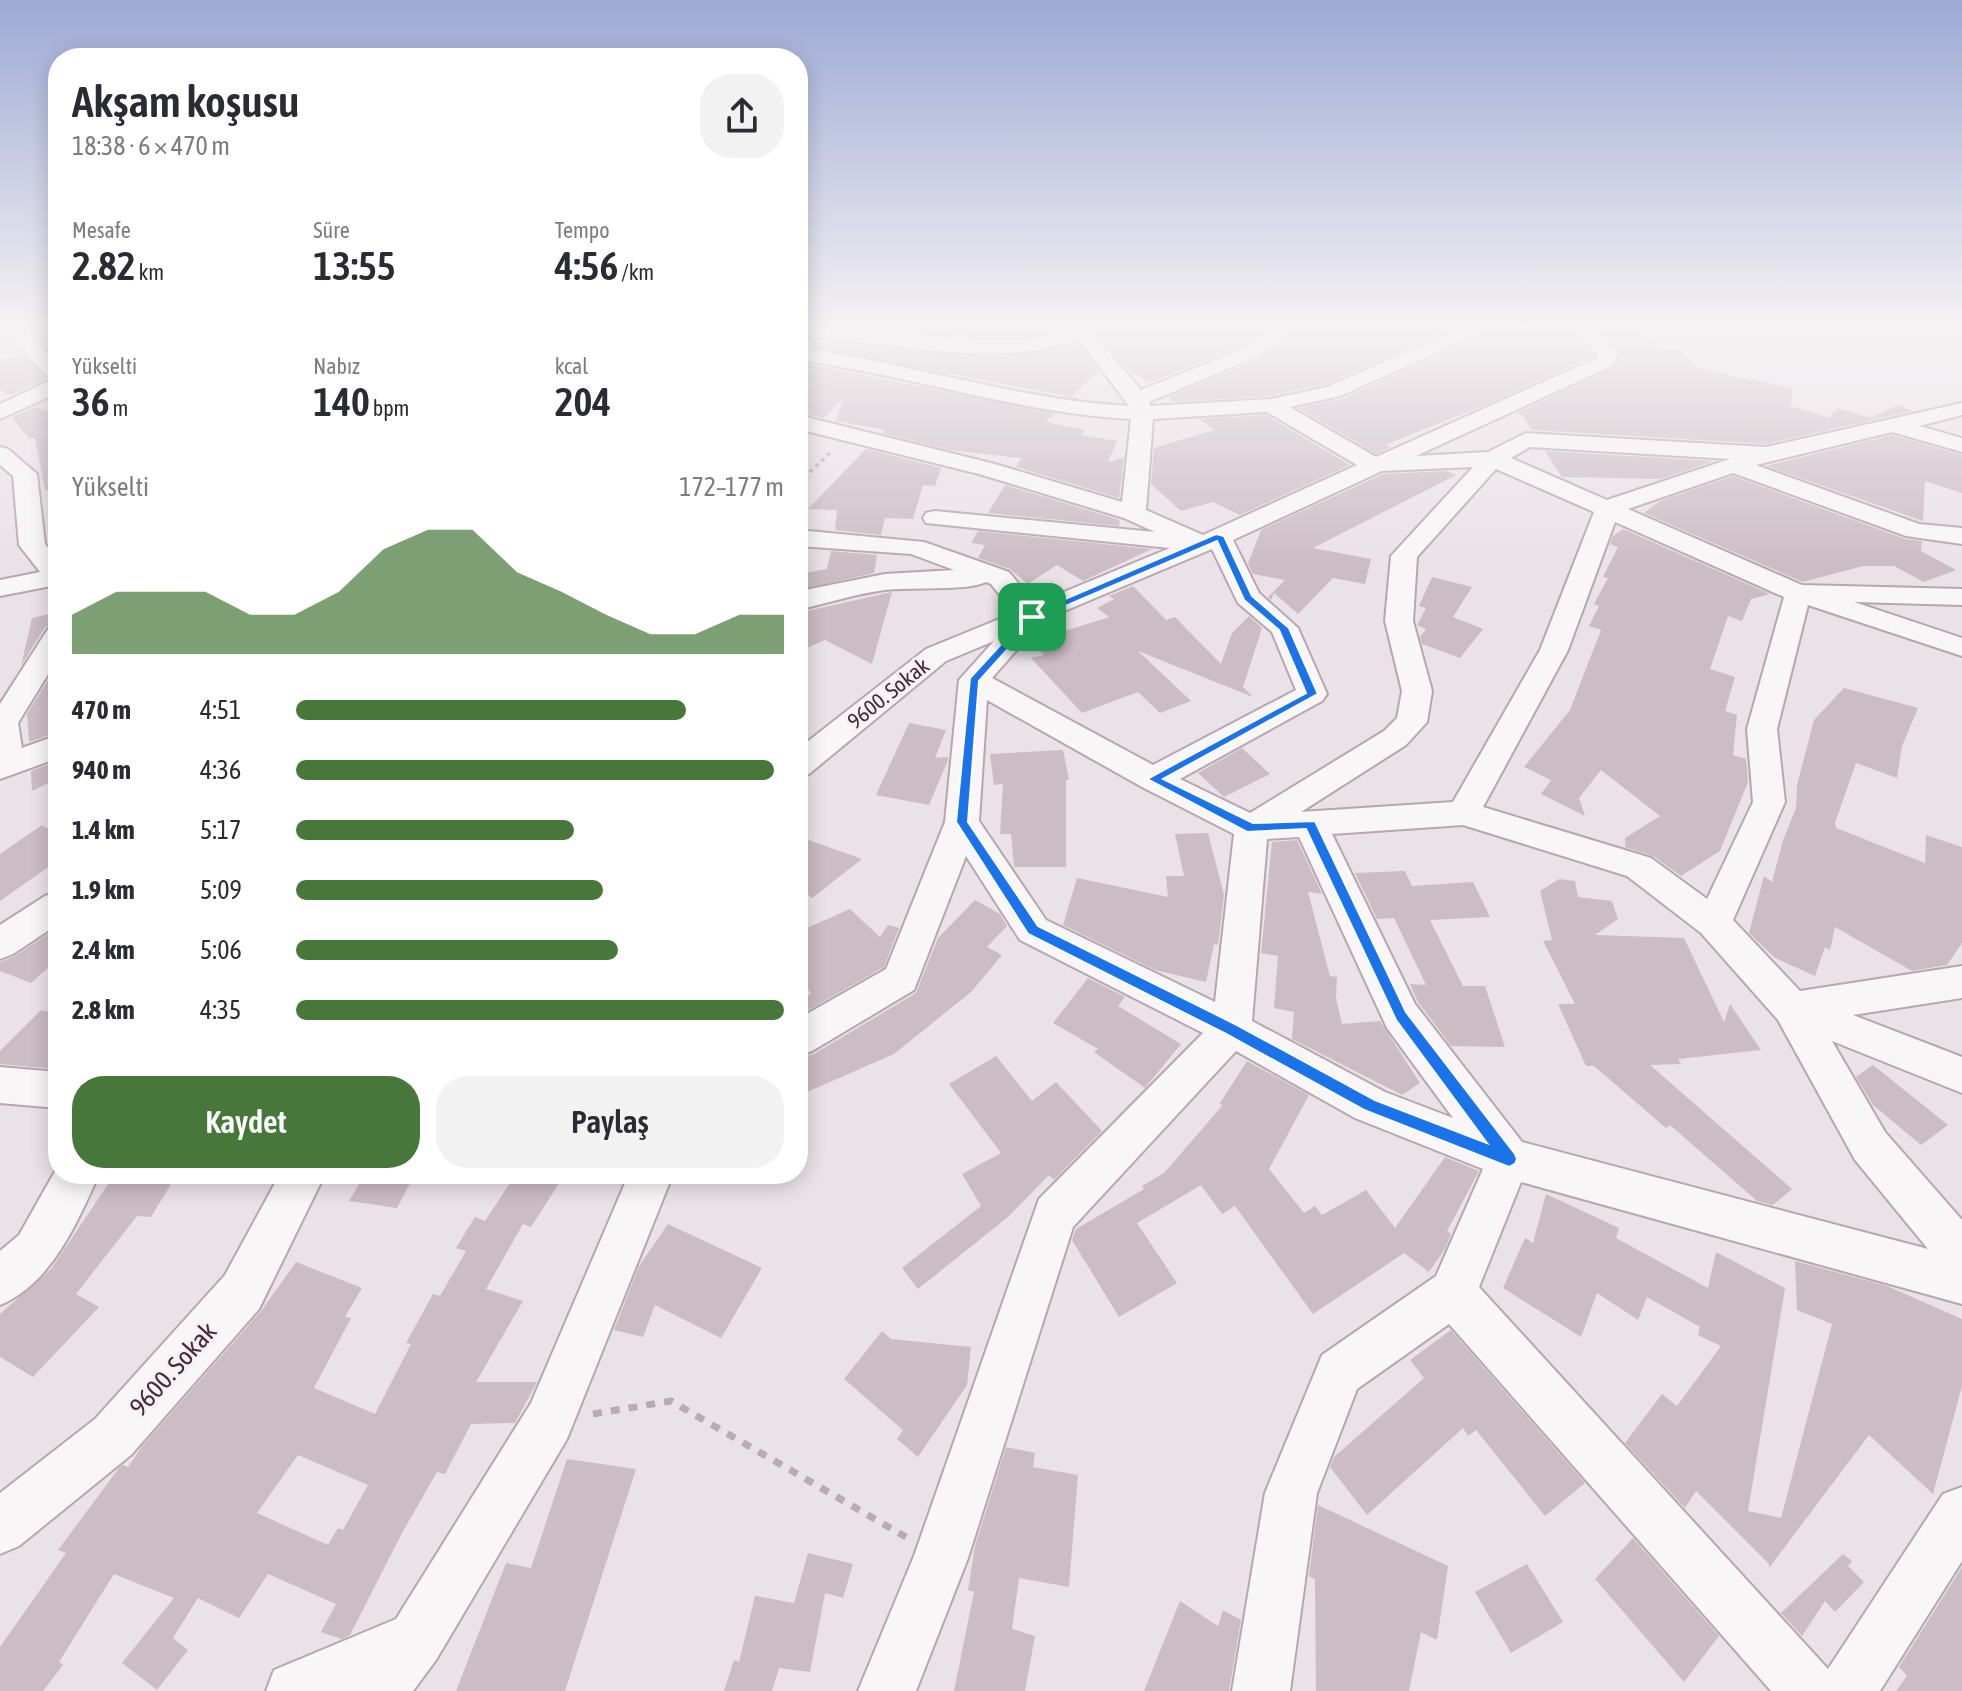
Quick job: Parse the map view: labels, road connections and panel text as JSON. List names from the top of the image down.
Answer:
{
  "streets": {
    "street": ["9600. Sokak"]
  },
  "page": {
    "heading": ["Akşam koşusu", "18:38 · 6 × 470 m"],
    "stats": [
      ["Mesafe", "2.82 km"],
      ["Süre", "13:55"],
      ["Tempo", "4:56 /km"],
      ["Yükselti", "36 m"],
      ["Nabız", "140 bpm"],
      ["kcal", "204"]
    ],
    "chart": ["Yükselti", "172–177 m"],
    "list": [
      {
        "name": "470 m",
        "note": "4:51"
      },
      {
        "name": "940 m",
        "note": "4:36"
      },
      {
        "name": "1.4 km",
        "note": "5:17"
      },
      {
        "name": "1.9 km",
        "note": "5:09"
      },
      {
        "name": "2.4 km",
        "note": "5:06"
      },
      {
        "name": "2.8 km",
        "note": "4:35"
      }
    ],
    "buttons": ["Kaydet", "Paylaş"]
  }
}
